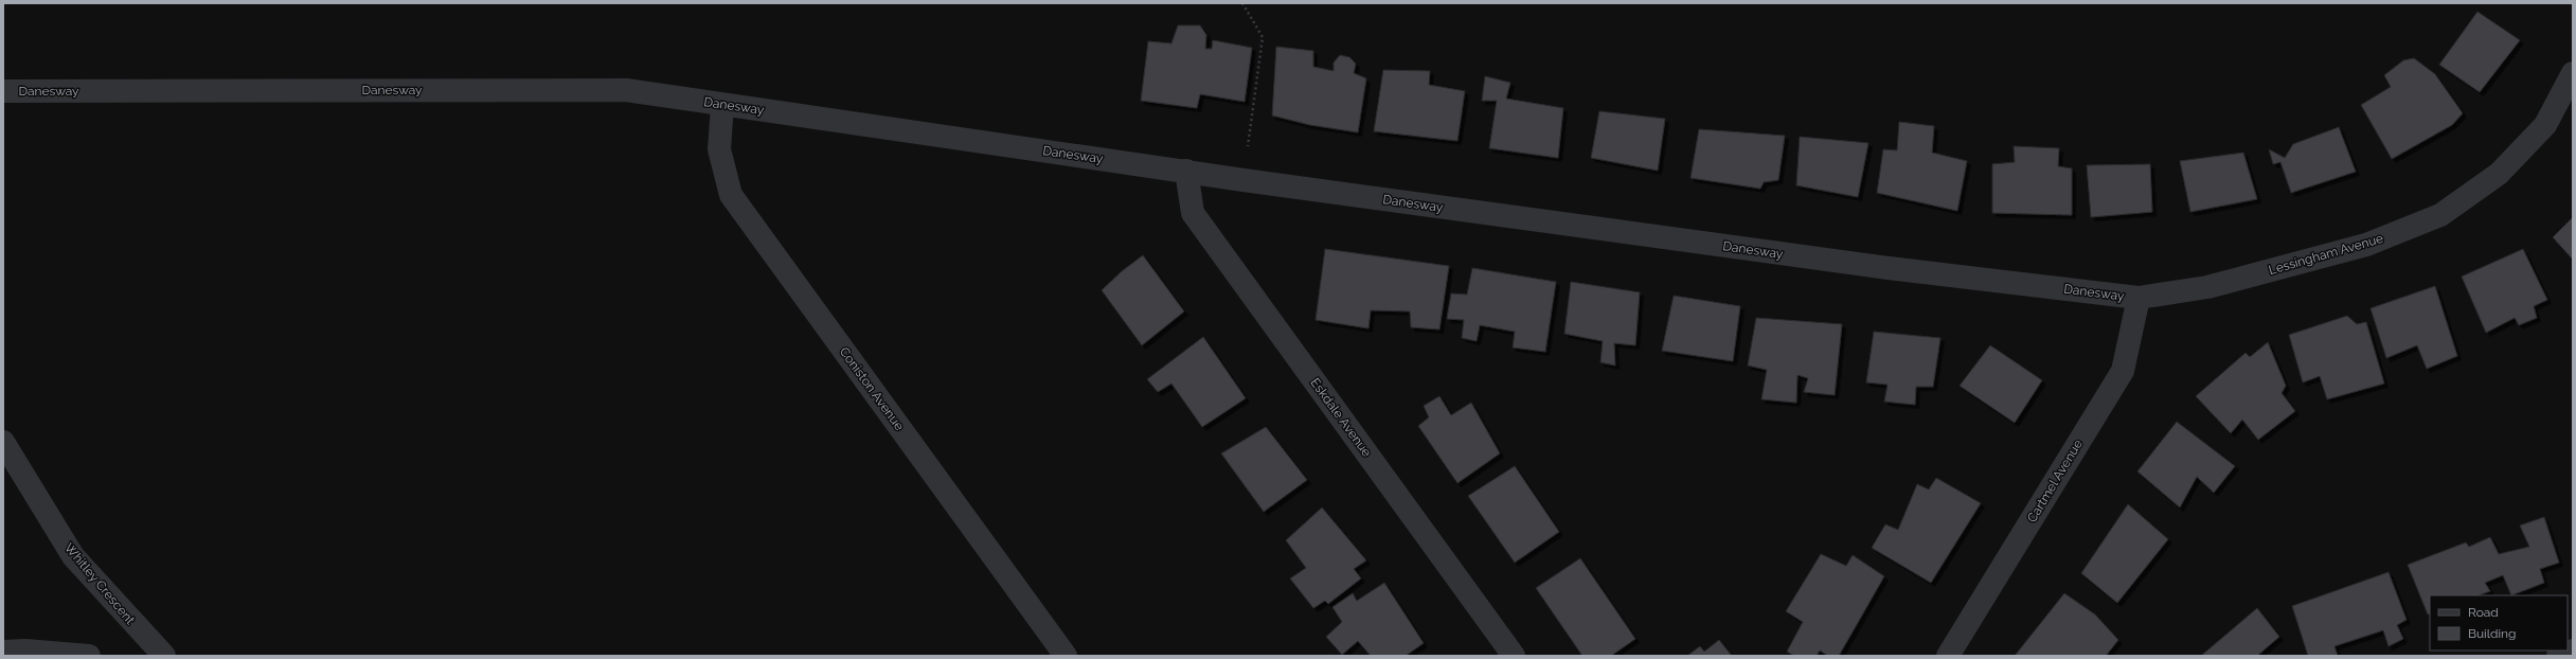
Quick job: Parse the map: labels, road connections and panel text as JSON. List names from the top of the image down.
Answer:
{
  "streets": {
    "street": [
      "Danesway",
      "Lessingham Avenue",
      "Coniston Avenue",
      "Eskdale Avenue",
      "Cartmel Avenue",
      "Whitley Crescent"
    ]
  },
  "crossings": [
    ["Danesway", "Lessingham Avenue"],
    ["Danesway", "Coniston Avenue"],
    ["Danesway", "Eskdale Avenue"],
    ["Danesway", "Cartmel Avenue"],
    ["Lessingham Avenue", "Cartmel Avenue"]
  ],
  "legend": ["Road", "Building"]
}
